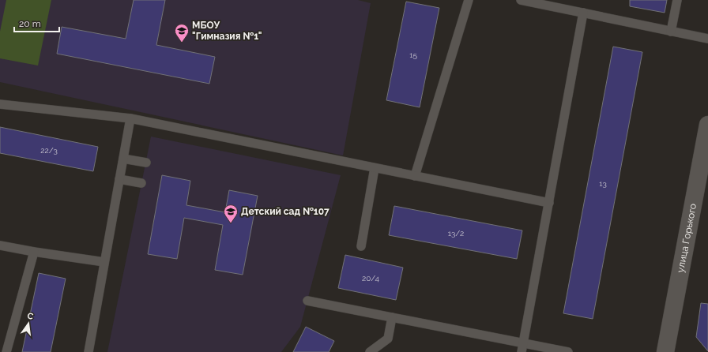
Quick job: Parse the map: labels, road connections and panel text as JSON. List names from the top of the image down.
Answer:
{
  "streets": {
    "street": ["улица Горького"]
  },
  "places": {
    "school or university": ["МБОУ \"Гимназия №1\"", "Детский сад №107"]
  },
  "house_numbers": [
    "15",
    "22/3",
    "13",
    "13/2",
    "20/4"
  ],
  "scale_bar": "20 m",
  "north": "top"
}
